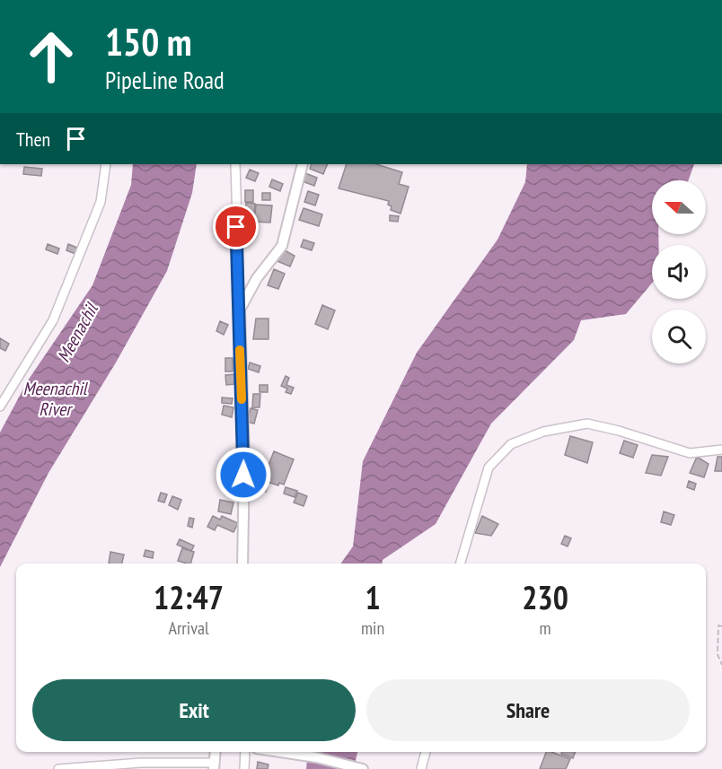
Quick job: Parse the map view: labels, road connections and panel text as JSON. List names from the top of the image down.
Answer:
{
  "water": ["Meenachil", "Meenachil River"],
  "north": "left",
  "page": {
    "turn": ["150 m", "PipeLine Road"],
    "then": "Then",
    "eta": [
      "12:47",
      "Arrival",
      "1",
      "min",
      "230",
      "m"
    ],
    "buttons": ["Exit", "Share"]
  }
}
